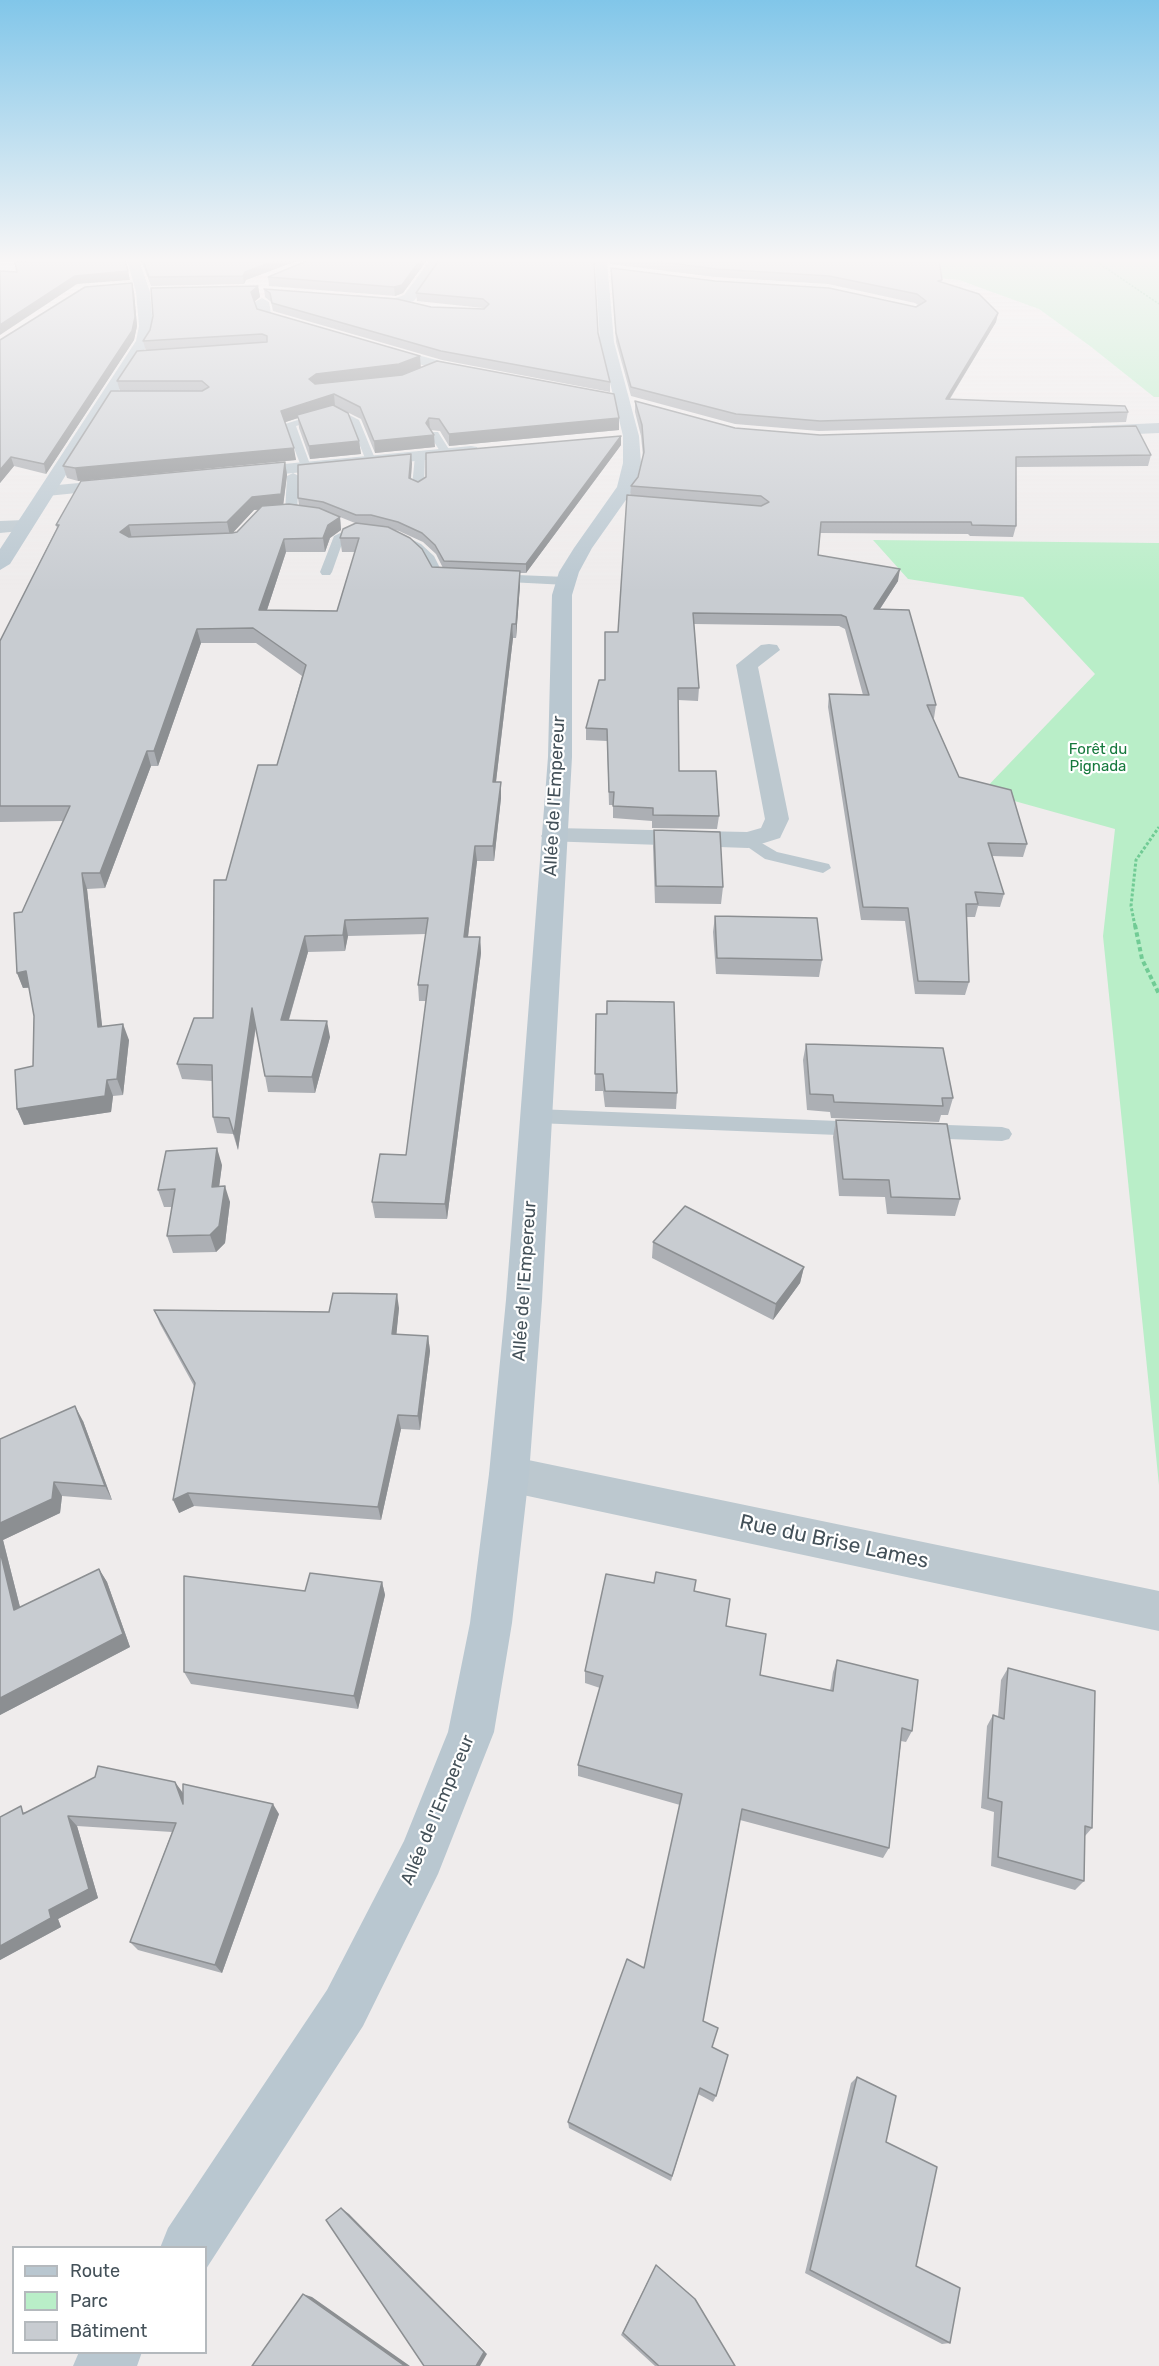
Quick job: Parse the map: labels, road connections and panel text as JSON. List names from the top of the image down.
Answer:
{
  "streets": {
    "street": ["Allée de l'Empereur", "Rue du Brise Lames"]
  },
  "crossings": [
    ["Allée de l'Empereur", "Rue du Brise Lames"]
  ],
  "parks": ["Forêt du Pignada"],
  "legend": ["Route", "Parc", "Bâtiment"]
}
